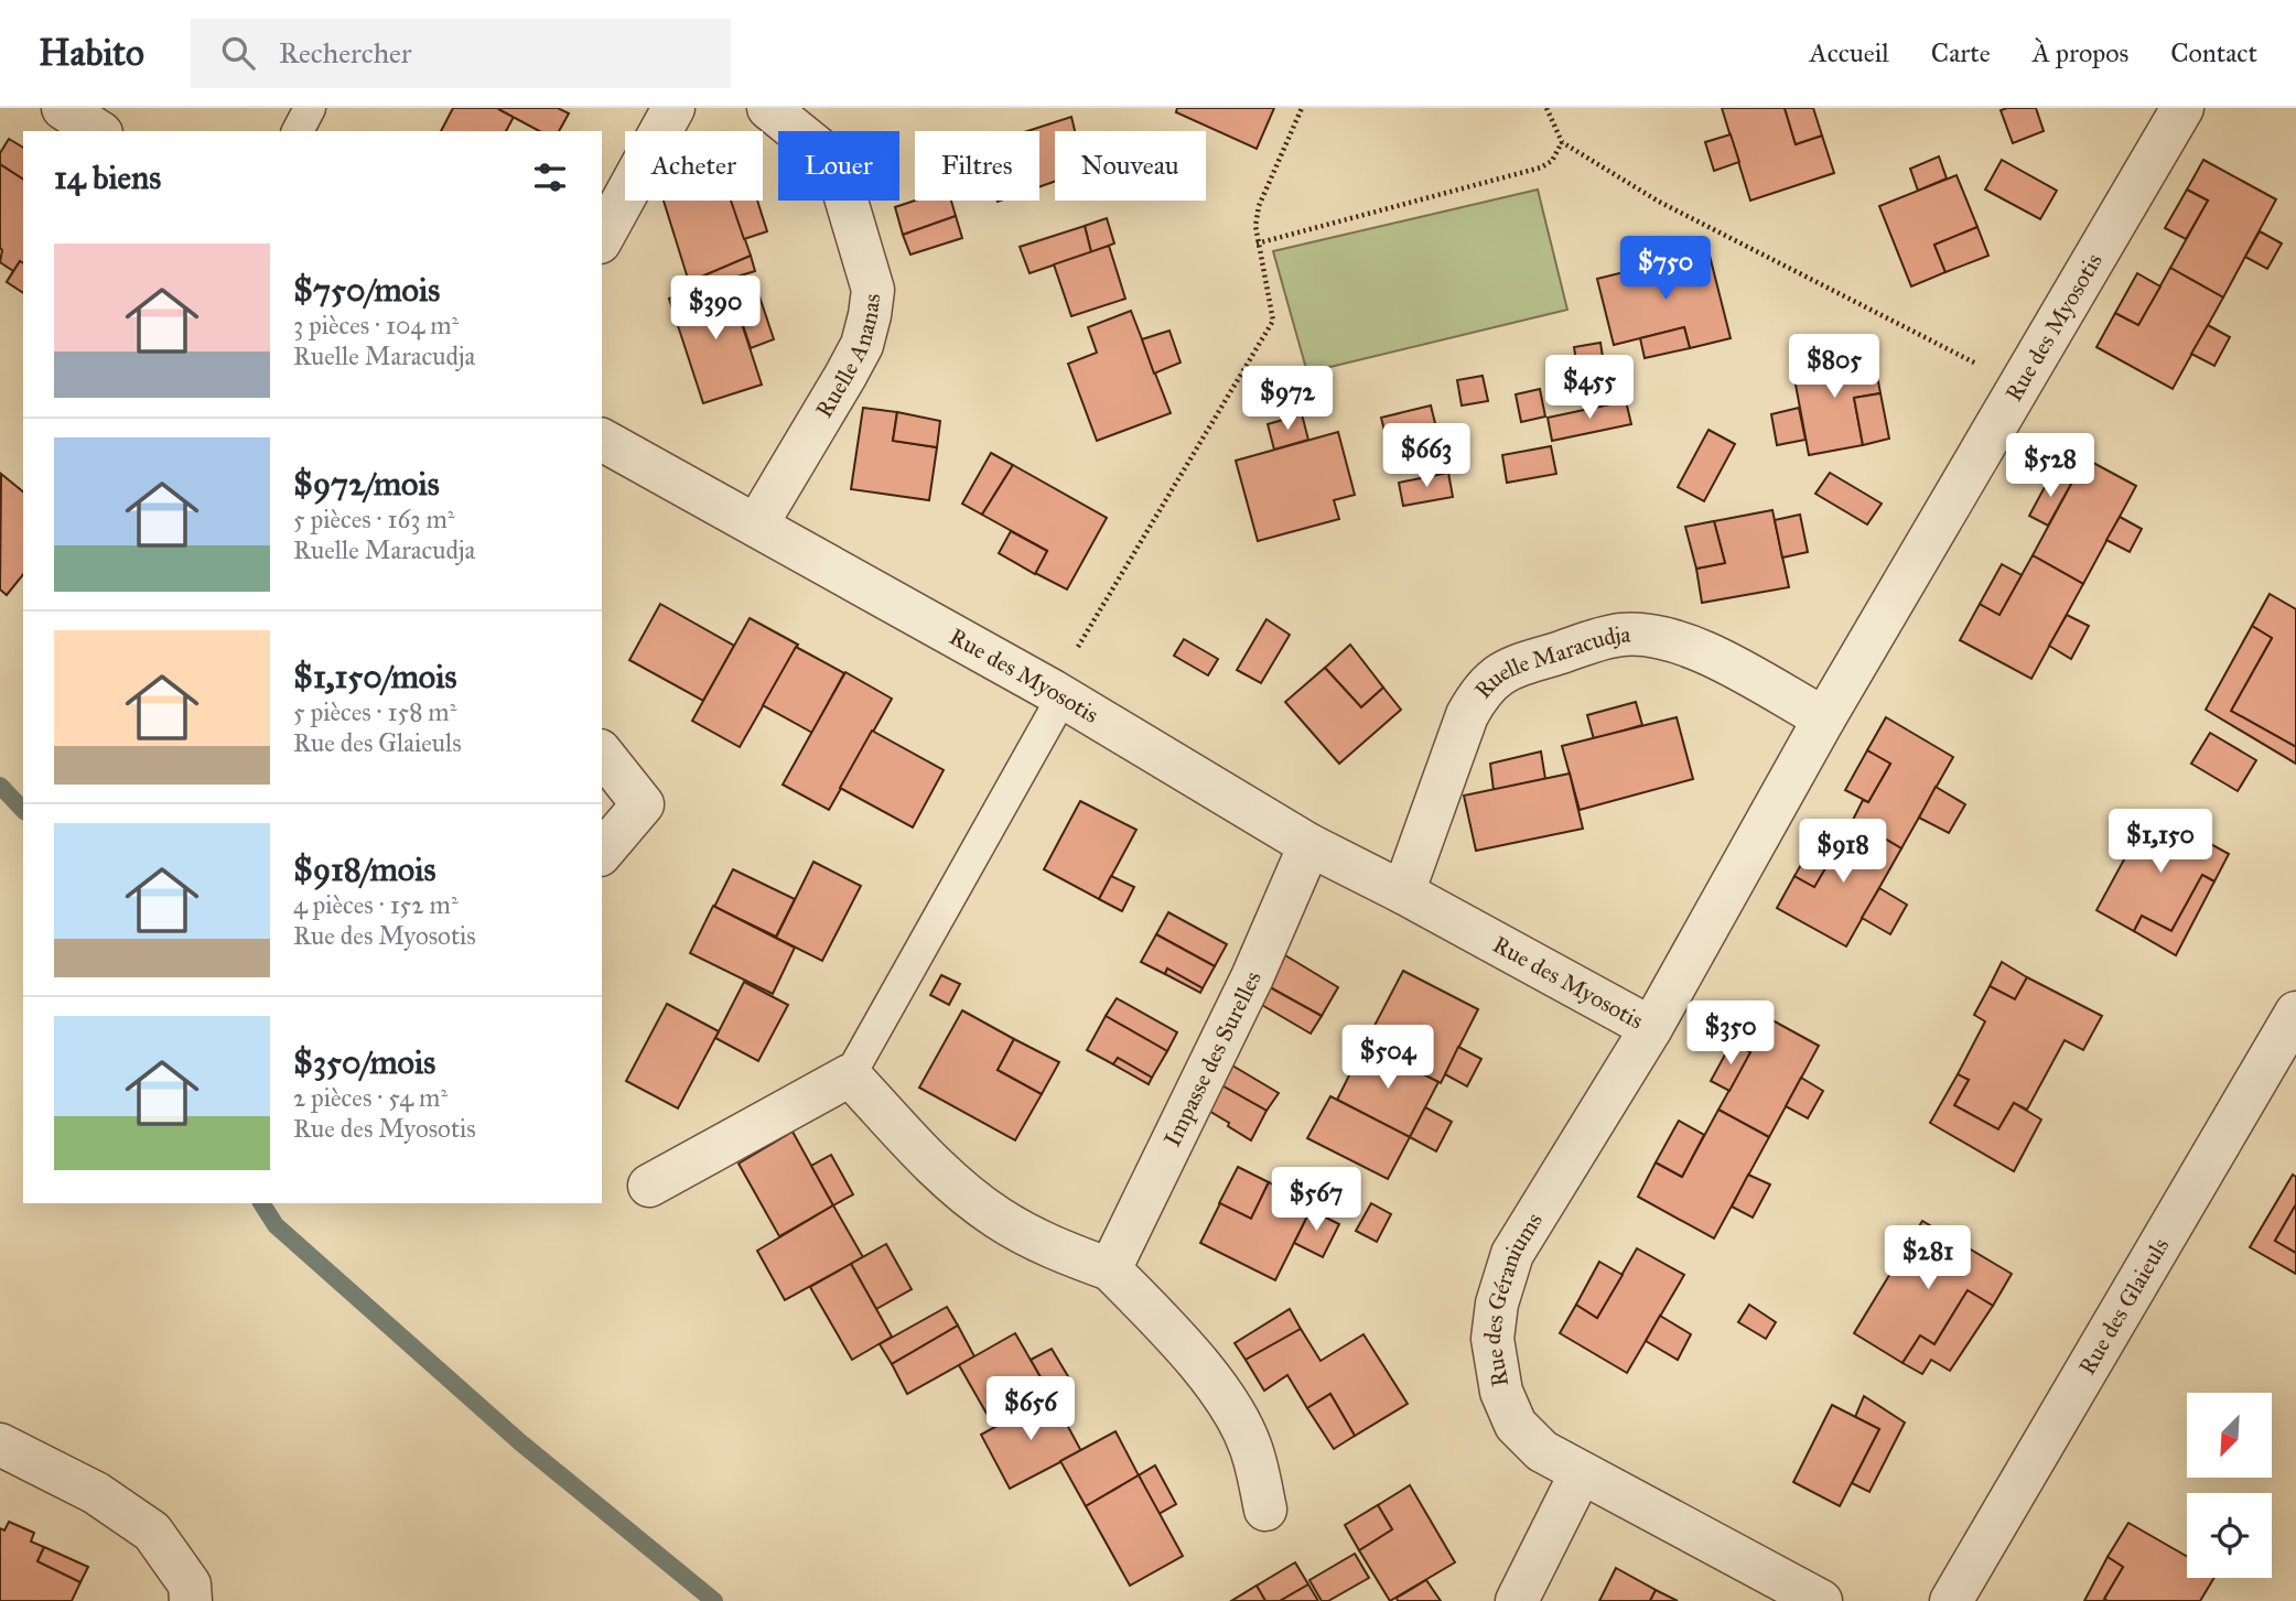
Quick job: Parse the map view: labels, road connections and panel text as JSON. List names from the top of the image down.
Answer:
{
  "streets": {
    "street": [
      "Rue des Myosotis",
      "Ruelle Ananas",
      "Ruelle Maracudja",
      "Impasse des Surelles",
      "Rue des Géraniums",
      "Rue des Glaieuls"
    ]
  },
  "crossings": [
    ["Rue des Myosotis", "Ruelle Ananas"],
    ["Rue des Myosotis", "Ruelle Maracudja"],
    ["Rue des Myosotis", "Impasse des Surelles"],
    ["Rue des Myosotis", "Rue des Géraniums"]
  ],
  "north": "bottom left",
  "page": {
    "header": "Habito",
    "search": "Rechercher",
    "nav": [
      "Accueil",
      "Carte",
      "À propos",
      "Contact"
    ],
    "chip": [
      "Acheter",
      "Louer",
      "Filtres",
      "Nouveau"
    ],
    "heading": "14 biens",
    "list": [
      {
        "name": "$750/mois",
        "note": "3 pièces · 104 m² · Ruelle Maracudja"
      },
      {
        "name": "$972/mois",
        "note": "5 pièces · 163 m² · Ruelle Maracudja"
      },
      {
        "name": "$1,150/mois",
        "note": "5 pièces · 158 m² · Rue des Glaieuls"
      },
      {
        "name": "$918/mois",
        "note": "4 pièces · 152 m² · Rue des Myosotis"
      },
      {
        "name": "$350/mois",
        "note": "2 pièces · 54 m² · Rue des Myosotis"
      }
    ],
    "price": [
      "$750",
      "$390",
      "$805",
      "$455",
      "$972",
      "$663",
      "$528",
      "$1,150",
      "$918",
      "$350",
      "$504",
      "$567",
      "$281",
      "$656"
    ]
  }
}
